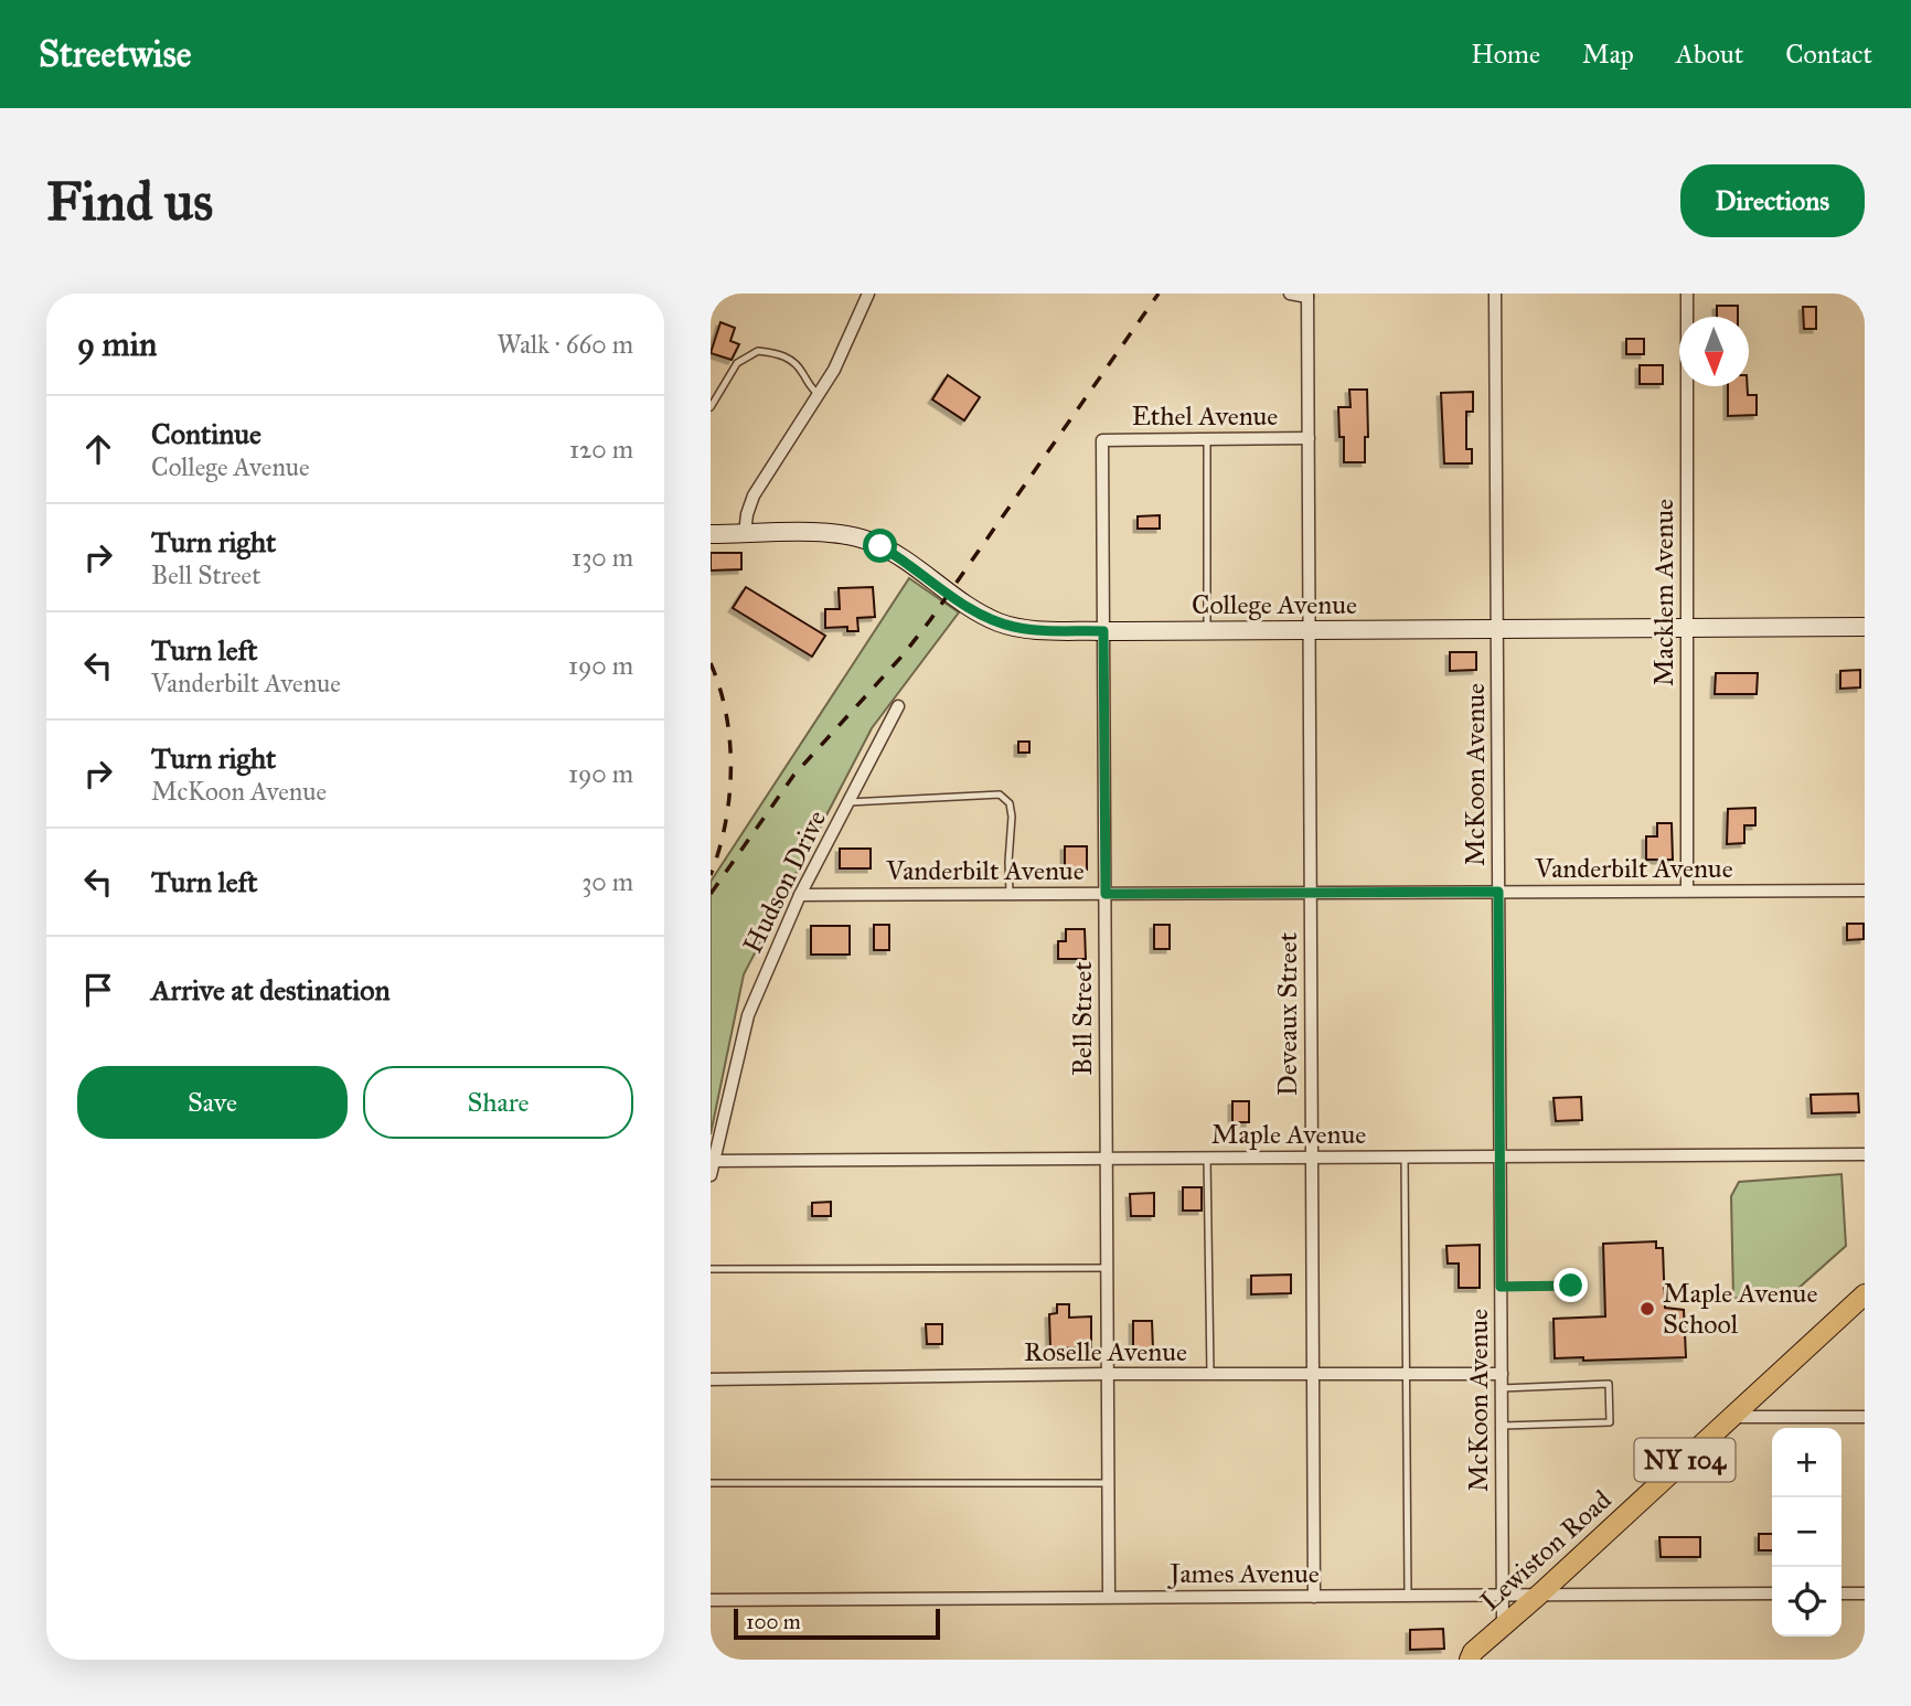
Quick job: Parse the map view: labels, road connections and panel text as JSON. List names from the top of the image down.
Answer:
{
  "streets": {
    "main road": ["College Avenue", "NY 104", "Lewiston Road"],
    "street": [
      "Ethel Avenue",
      "Macklem Avenue",
      "McKoon Avenue",
      "Vanderbilt Avenue",
      "Hudson Drive",
      "Deveaux Street",
      "Bell Street",
      "Maple Avenue",
      "Roselle Avenue",
      "James Avenue"
    ]
  },
  "crossings": [
    ["Ethel Avenue", "Deveaux Street"],
    ["Ethel Avenue", "Bell Street"],
    ["Macklem Avenue", "College Avenue"],
    ["Macklem Avenue", "Vanderbilt Avenue"],
    ["College Avenue", "McKoon Avenue"],
    ["College Avenue", "Deveaux Street"],
    ["College Avenue", "Bell Street"],
    ["McKoon Avenue", "Vanderbilt Avenue"],
    ["McKoon Avenue", "Maple Avenue"],
    ["McKoon Avenue", "Roselle Avenue"],
    ["McKoon Avenue", "Lewiston Road"],
    ["McKoon Avenue", "James Avenue"],
    ["Vanderbilt Avenue", "Hudson Drive"],
    ["Vanderbilt Avenue", "Deveaux Street"],
    ["Vanderbilt Avenue", "Bell Street"],
    ["Hudson Drive", "Maple Avenue"],
    ["Deveaux Street", "Maple Avenue"],
    ["Deveaux Street", "Roselle Avenue"],
    ["Deveaux Street", "James Avenue"],
    ["Bell Street", "Maple Avenue"],
    ["Bell Street", "Roselle Avenue"],
    ["Bell Street", "James Avenue"],
    ["Lewiston Road", "James Avenue"]
  ],
  "places": ["Maple Avenue School"],
  "scale_bar": "100 m",
  "north": "bottom",
  "page": {
    "header": "Streetwise",
    "nav": [
      "Home",
      "Map",
      "About",
      "Contact"
    ],
    "buttons": [
      "Directions",
      ["Save", "Share"]
    ],
    "title": "Find us",
    "heading": ["9 min", "Walk · 660 m"],
    "list": [
      ["Continue", "College Avenue", "120 m"],
      ["Turn right", "Bell Street", "130 m"],
      ["Turn left", "Vanderbilt Avenue", "190 m"],
      ["Turn right", "McKoon Avenue", "190 m"],
      ["Turn left", "30 m"],
      "Arrive at destination"
    ],
    "map_buttons": ["+", "−"],
    "scale": "100 m"
  }
}
